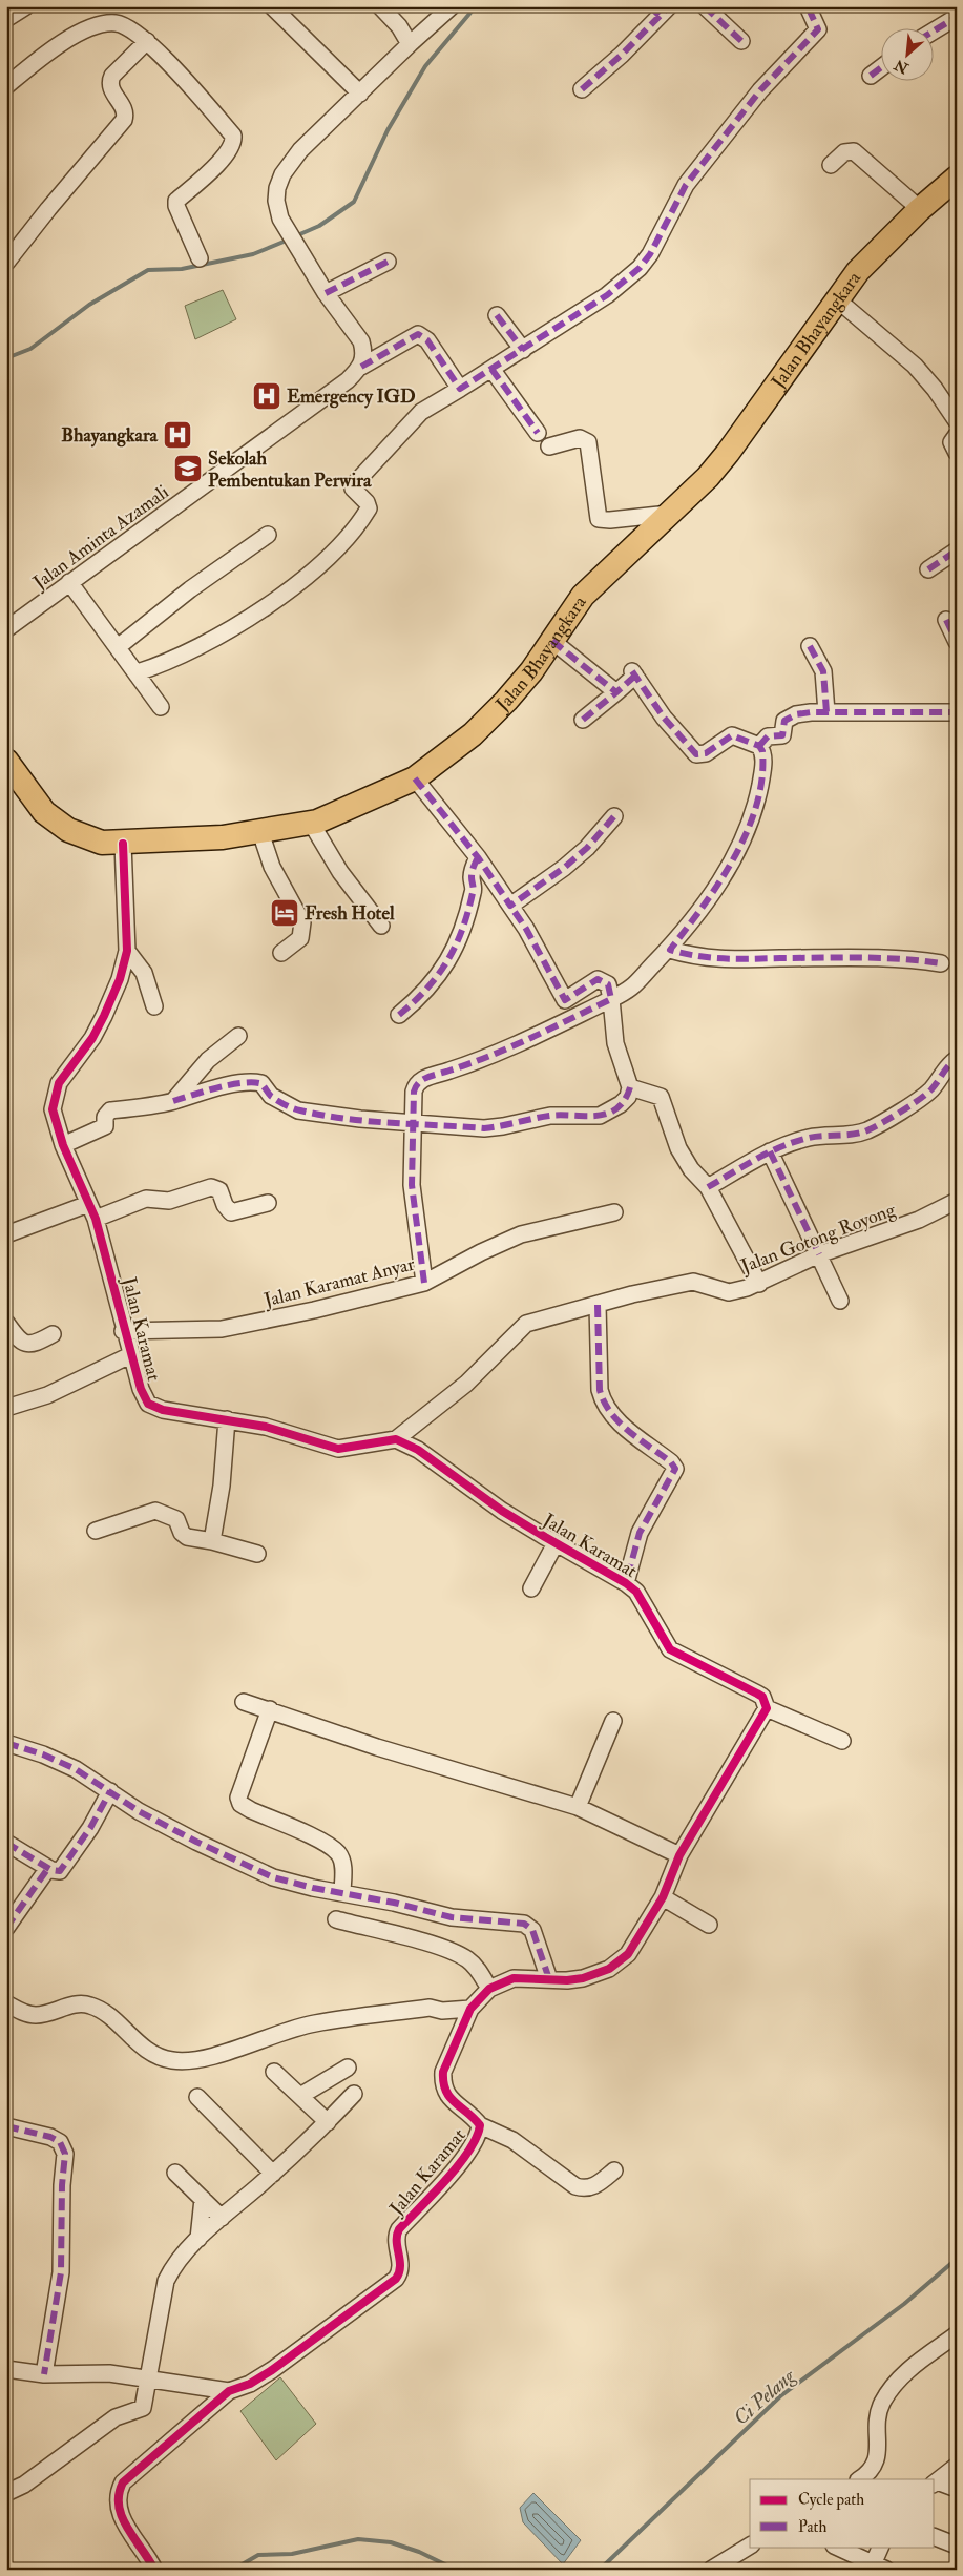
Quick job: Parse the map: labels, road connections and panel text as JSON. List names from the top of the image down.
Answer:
{
  "streets": {
    "highway": ["Jalan Bhayangkara"],
    "street": [
      "Jalan Aminta Azamali",
      "Jalan Gotong Royong",
      "Jalan Karamat Anyar",
      "Jalan Karamat"
    ]
  },
  "crossings": [
    ["Jalan Bhayangkara", "Jalan Karamat"],
    ["Jalan Gotong Royong", "Jalan Karamat"],
    ["Jalan Karamat Anyar", "Jalan Karamat"]
  ],
  "water": ["Ci Pelang"],
  "places": {
    "hospital": ["Emergency IGD", "Bhayangkara"],
    "school or university": ["Sekolah Pembentukan Perwira"],
    "hotel": ["Fresh Hotel"]
  },
  "legend": ["Cycle path", "Path"],
  "north": "bottom left"
}
